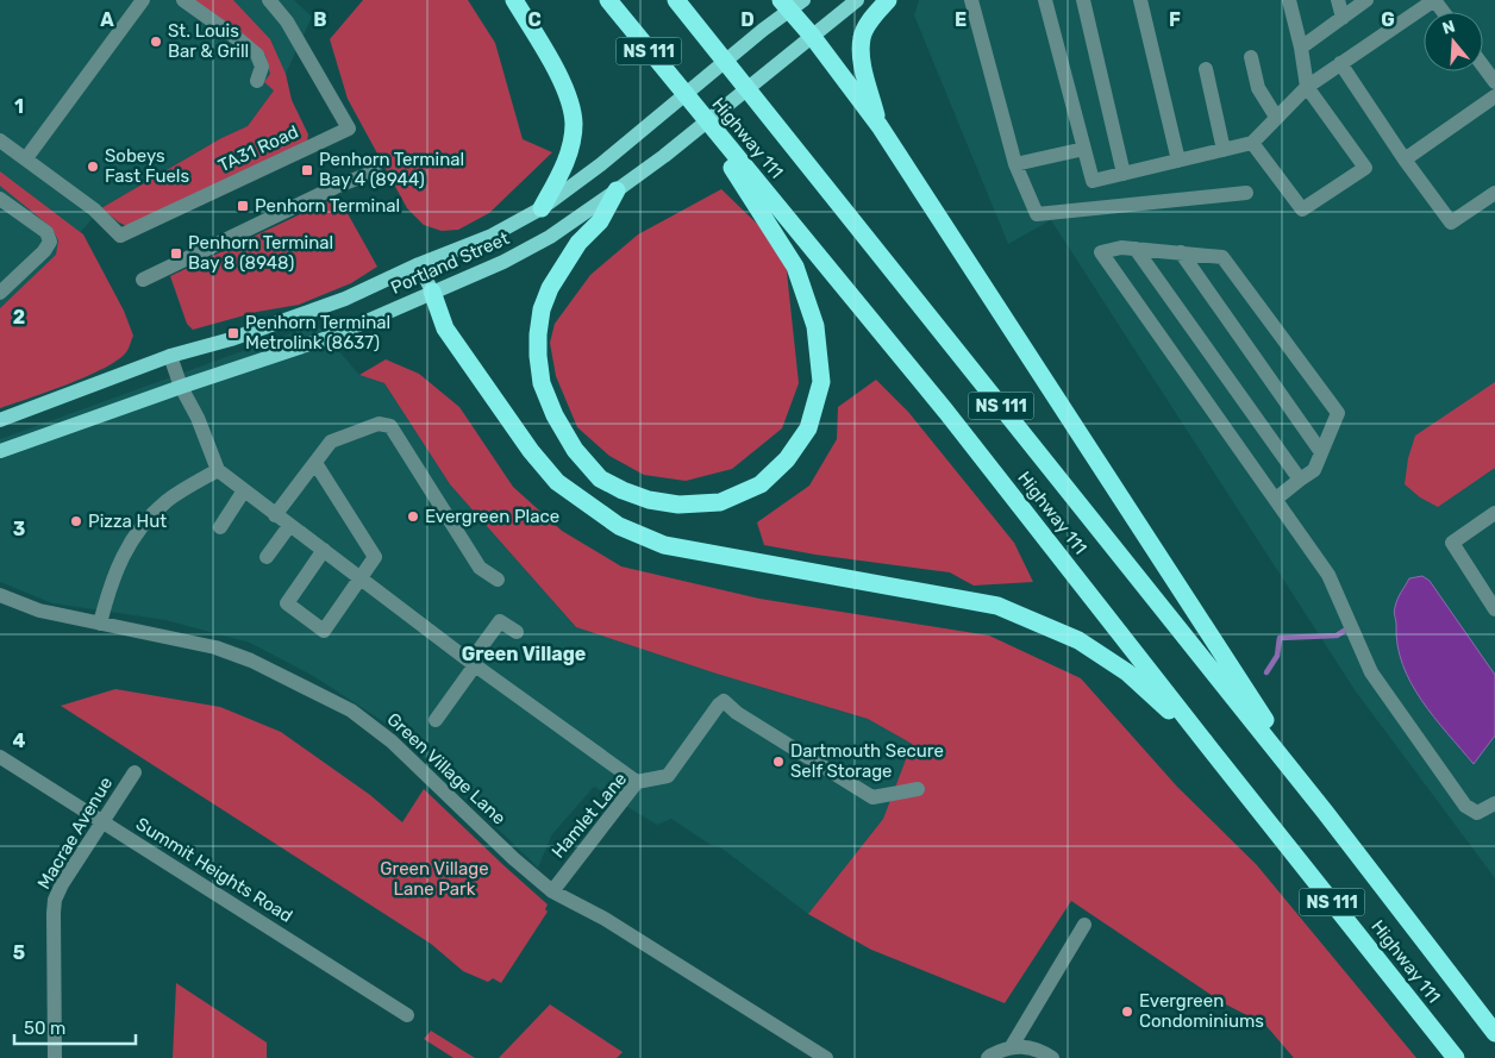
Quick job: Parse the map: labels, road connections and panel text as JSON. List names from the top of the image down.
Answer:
{
  "streets": {
    "highway": ["NS 111", "Highway 111"],
    "main road": ["Portland Street"],
    "street": [
      "TA31 Road",
      "Green Village Lane",
      "Hamlet Lane",
      "Macrae Avenue",
      "Summit Heights Road"
    ]
  },
  "crossings": [
    ["Green Village Lane", "Hamlet Lane"],
    ["Macrae Avenue", "Summit Heights Road"]
  ],
  "districts": ["Green Village"],
  "parks": ["Green Village Lane Park"],
  "places": {
    "other": [
      "St. Louis Bar & Grill",
      "Sobeys Fast Fuels",
      "Evergreen Place",
      "Pizza Hut",
      "Dartmouth Secure Self Storage",
      "Evergreen Condominiums"
    ],
    "transit": [
      "Penhorn Terminal Bay 4 (8944)",
      "Penhorn Terminal",
      "Penhorn Terminal Bay 8 (8948)",
      "Penhorn Terminal Metrolink (8637)"
    ]
  },
  "scale_bar": "50 m",
  "north": "top",
  "grid": {
    "columns": [
      "A",
      "B",
      "C",
      "D",
      "E",
      "F",
      "G"
    ],
    "rows": [
      "1",
      "2",
      "3",
      "4",
      "5"
    ]
  }
}
